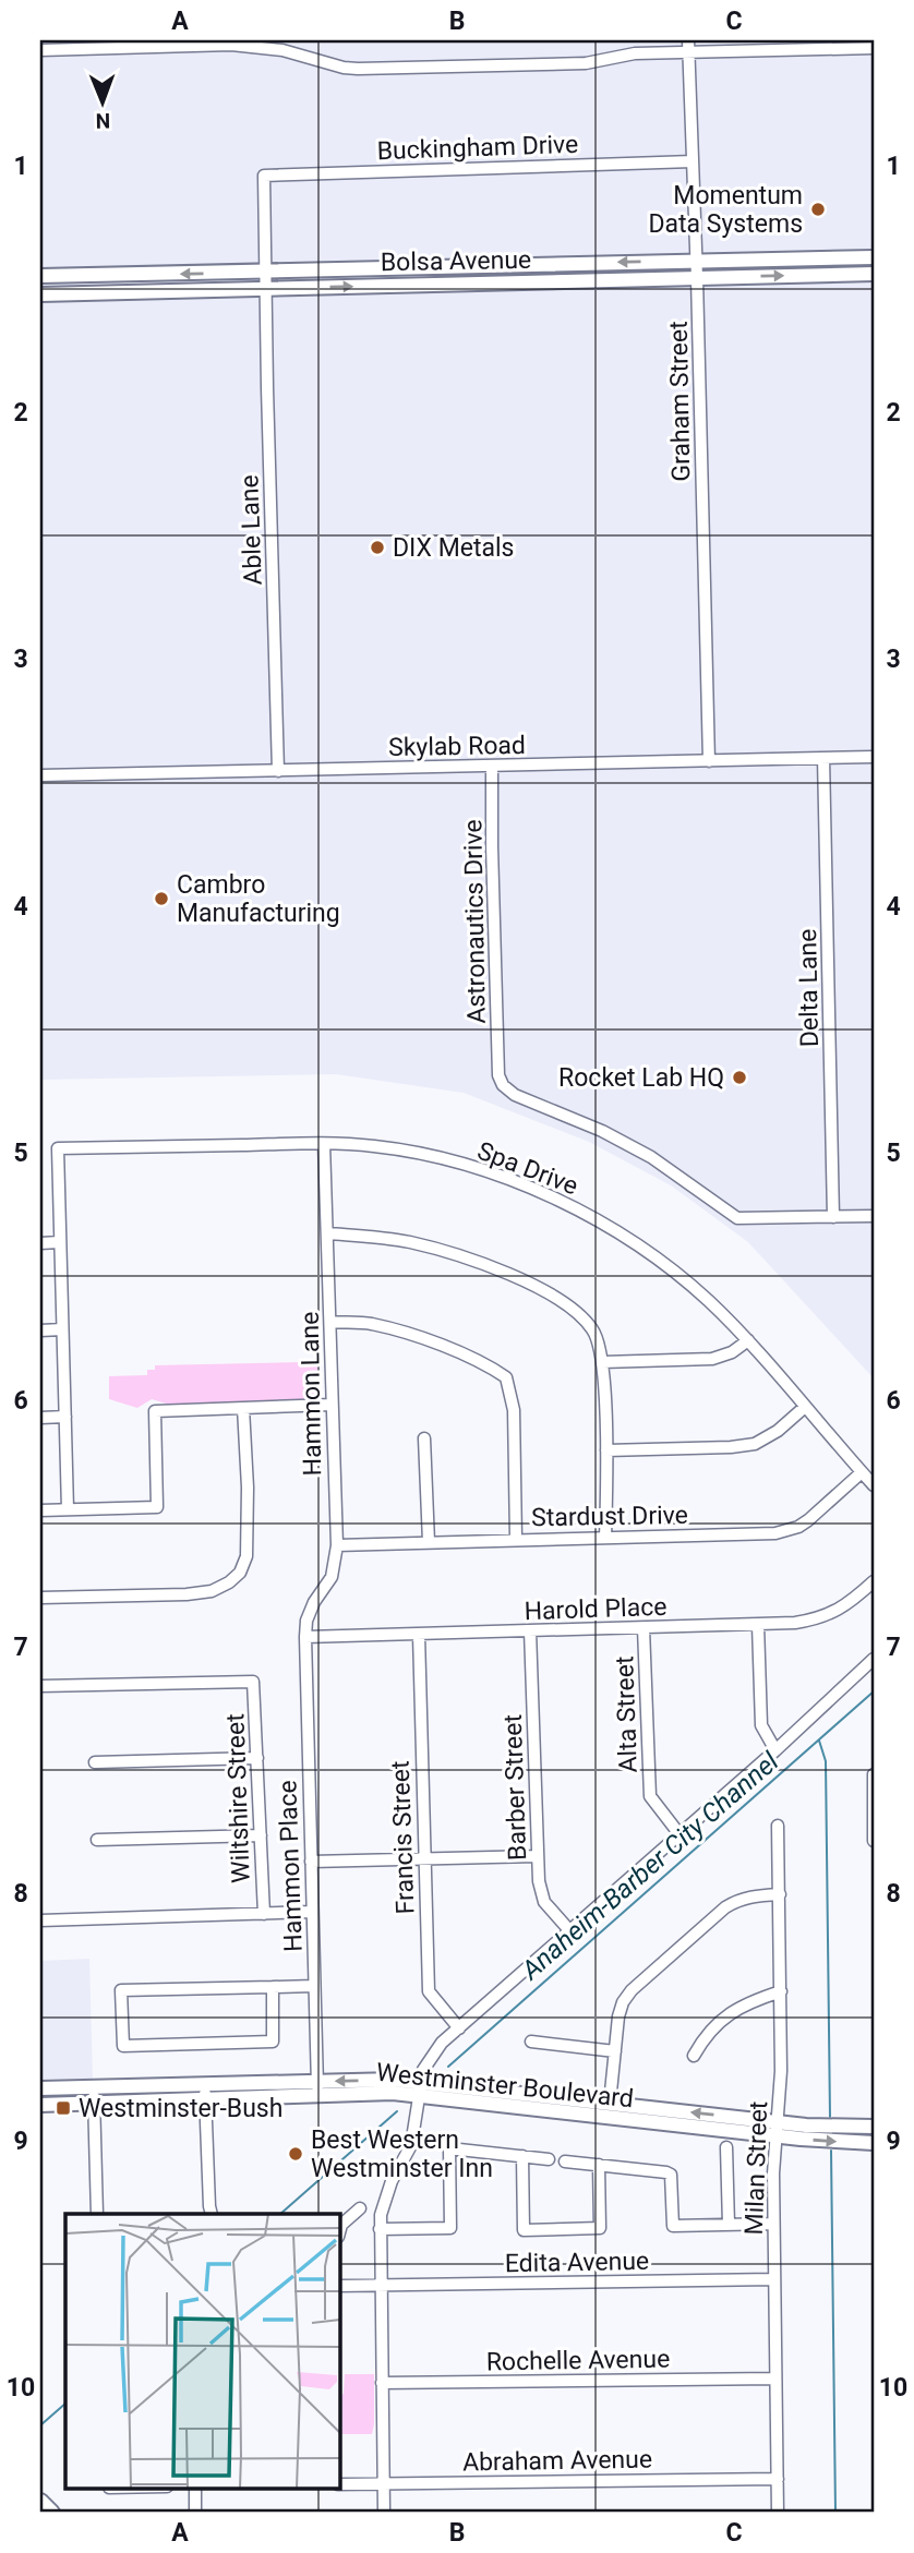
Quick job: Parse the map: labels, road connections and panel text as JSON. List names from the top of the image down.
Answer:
{
  "streets": {
    "main road": ["Bolsa Avenue", "Westminster Boulevard"],
    "street": [
      "Buckingham Drive",
      "Graham Street",
      "Able Lane",
      "Skylab Road",
      "Astronautics Drive",
      "Delta Lane",
      "Spa Drive",
      "Hammon Lane",
      "Stardust Drive",
      "Harold Place",
      "Alta Street",
      "Barber Street",
      "Wiltshire Street",
      "Francis Street",
      "Hammon Place",
      "Milan Street",
      "Edita Avenue",
      "Rochelle Avenue",
      "Abraham Avenue"
    ]
  },
  "crossings": [
    ["Buckingham Drive", "Graham Street"],
    ["Buckingham Drive", "Able Lane"],
    ["Bolsa Avenue", "Graham Street"],
    ["Bolsa Avenue", "Able Lane"],
    ["Graham Street", "Skylab Road"],
    ["Able Lane", "Skylab Road"],
    ["Skylab Road", "Astronautics Drive"],
    ["Skylab Road", "Delta Lane"],
    ["Astronautics Drive", "Delta Lane"],
    ["Spa Drive", "Hammon Lane"],
    ["Spa Drive", "Stardust Drive"],
    ["Hammon Lane", "Stardust Drive"],
    ["Hammon Lane", "Harold Place"],
    ["Hammon Lane", "Hammon Place"],
    ["Harold Place", "Alta Street"],
    ["Harold Place", "Barber Street"],
    ["Harold Place", "Francis Street"],
    ["Harold Place", "Hammon Place"],
    ["Hammon Place", "Westminster Boulevard"],
    ["Westminster Boulevard", "Milan Street"],
    ["Milan Street", "Edita Avenue"],
    ["Milan Street", "Rochelle Avenue"],
    ["Milan Street", "Abraham Avenue"]
  ],
  "water": ["Anaheim-Barber City Channel"],
  "places": {
    "other": [
      "Momentum Data Systems",
      "DIX Metals",
      "Cambro Manufacturing",
      "Rocket Lab HQ",
      "Best Western Westminster Inn"
    ],
    "transit": ["Westminster-Bush"]
  },
  "north": "bottom",
  "grid": {
    "columns": ["A", "B", "C"],
    "rows": [
      "1",
      "2",
      "3",
      "4",
      "5",
      "6",
      "7",
      "8",
      "9",
      "10"
    ]
  }
}
